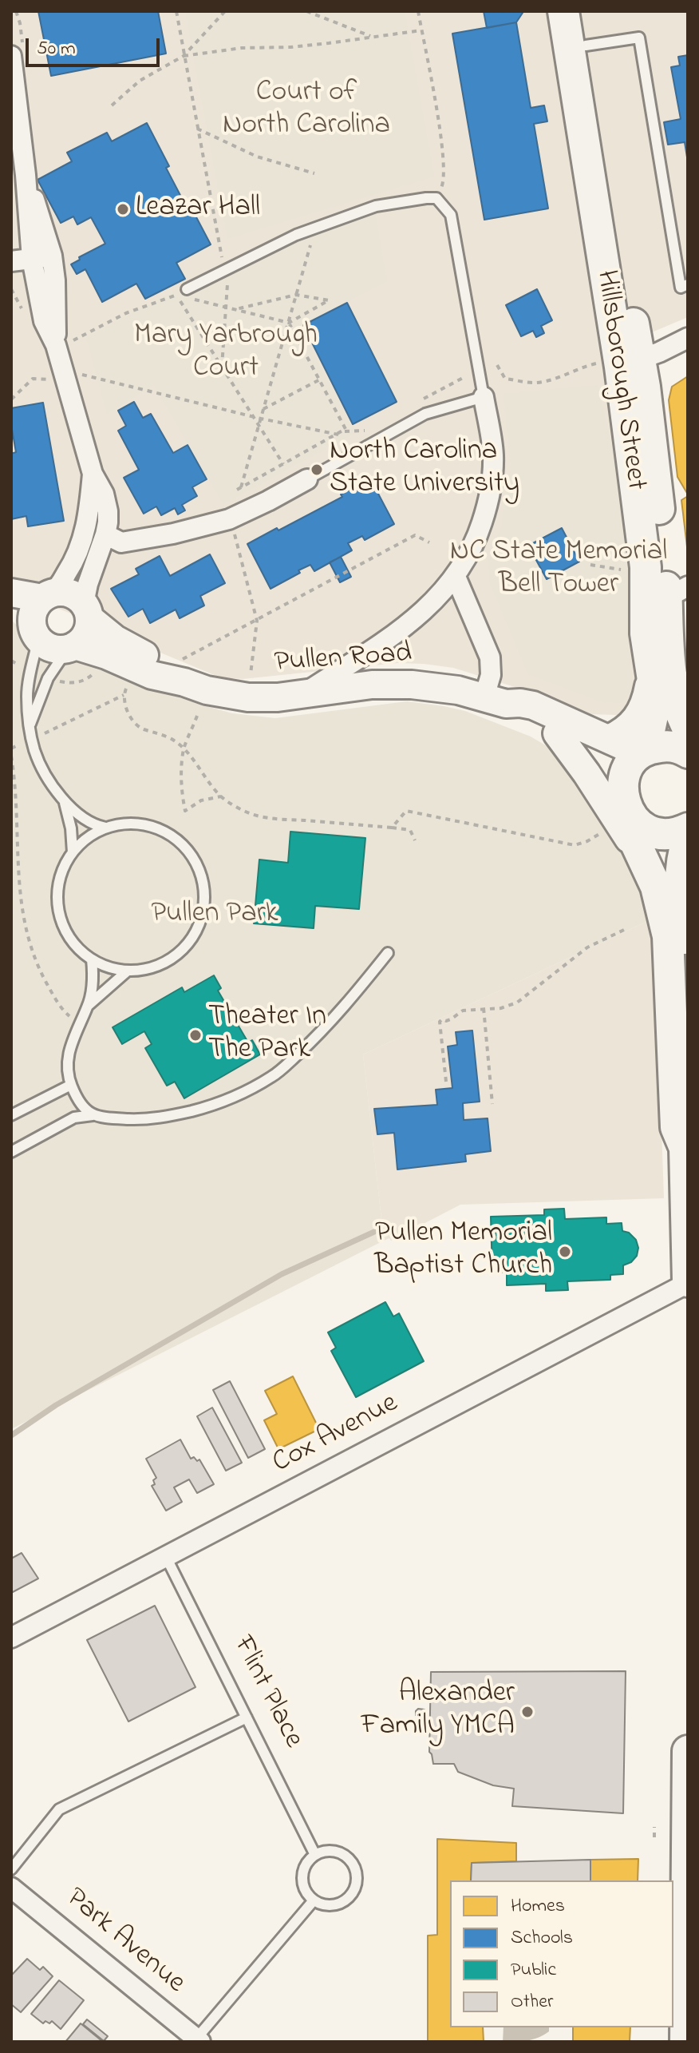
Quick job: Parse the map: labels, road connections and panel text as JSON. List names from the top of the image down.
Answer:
{
  "streets": {
    "main road": ["Hillsborough Street", "Pullen Road"],
    "street": ["Cox Avenue", "Park Avenue"],
    "lane": ["Flint Place"]
  },
  "crossings": [
    ["Hillsborough Street", "Pullen Road"],
    ["Cox Avenue", "Flint Place"]
  ],
  "parks": [
    "Court of North Carolina",
    "Mary Yarbrough Court",
    "NC State Memorial Bell Tower",
    "Pullen Park"
  ],
  "places": [
    "Leazar Hall",
    "North Carolina State University",
    "Theater In The Park",
    "Pullen Memorial Baptist Church",
    "Alexander Family YMCA"
  ],
  "legend": [
    "Homes",
    "Schools",
    "Public",
    "Other"
  ],
  "scale_bar": "50 m"
}
